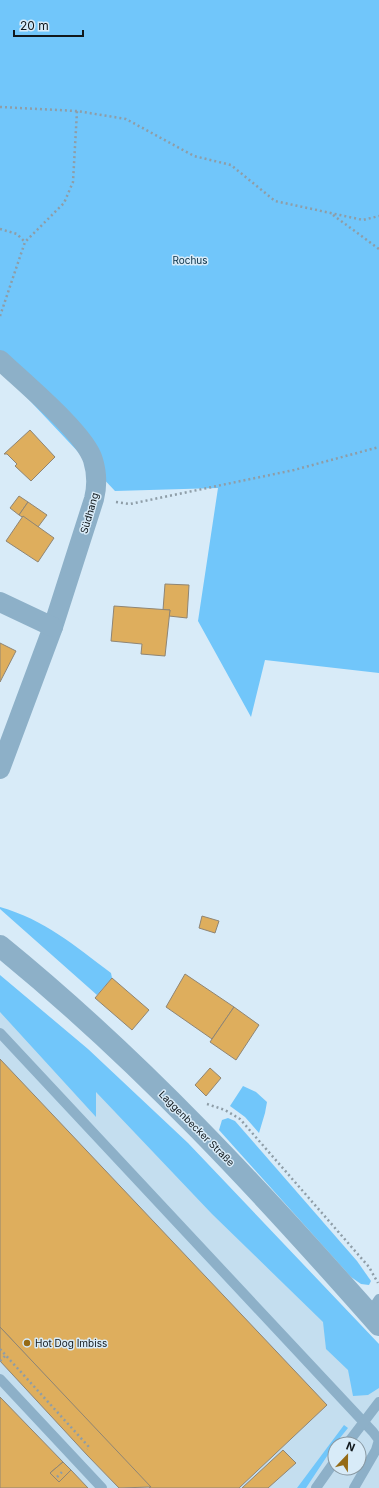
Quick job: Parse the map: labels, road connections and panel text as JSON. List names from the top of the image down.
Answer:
{
  "streets": {
    "street": ["Südhang", "Laggenbecker Straße"]
  },
  "parks": ["Rochus"],
  "places": ["Hot Dog Imbiss"],
  "scale_bar": "20 m",
  "north": "top"
}
